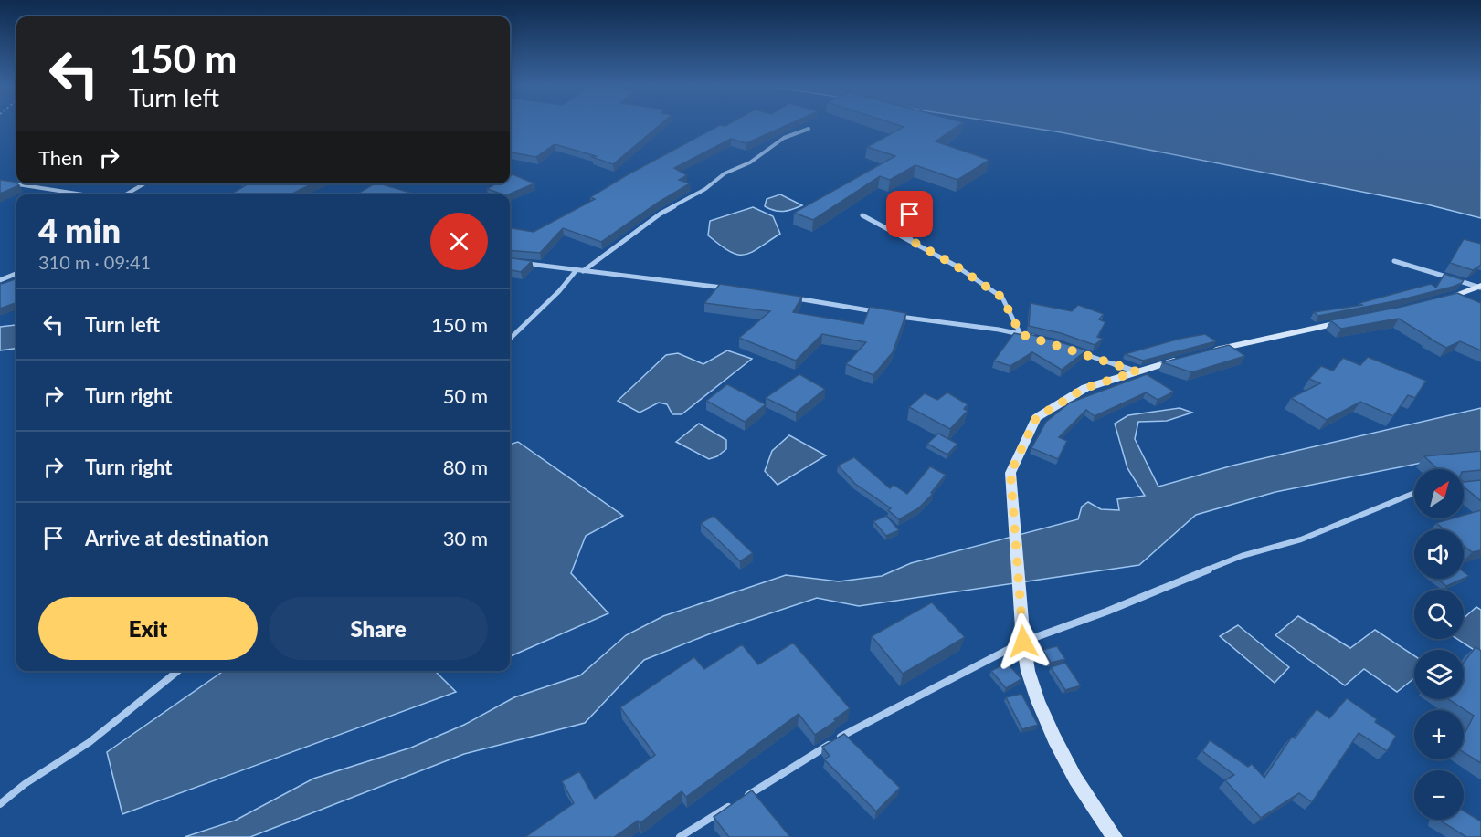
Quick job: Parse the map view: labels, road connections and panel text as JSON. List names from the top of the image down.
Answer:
{
  "north": "top right",
  "page": {
    "turn": ["150 m", "Turn left"],
    "then": "Then",
    "heading": ["4 min", "310 m · 09:41"],
    "list": [
      {
        "name": "Turn left",
        "value": "150 m"
      },
      {
        "name": "Turn right",
        "value": "50 m"
      },
      {
        "name": "Turn right",
        "value": "80 m"
      },
      {
        "name": "Arrive at destination",
        "value": "30 m"
      }
    ],
    "map_buttons": ["+", "−"],
    "buttons": ["Exit", "Share"]
  }
}
